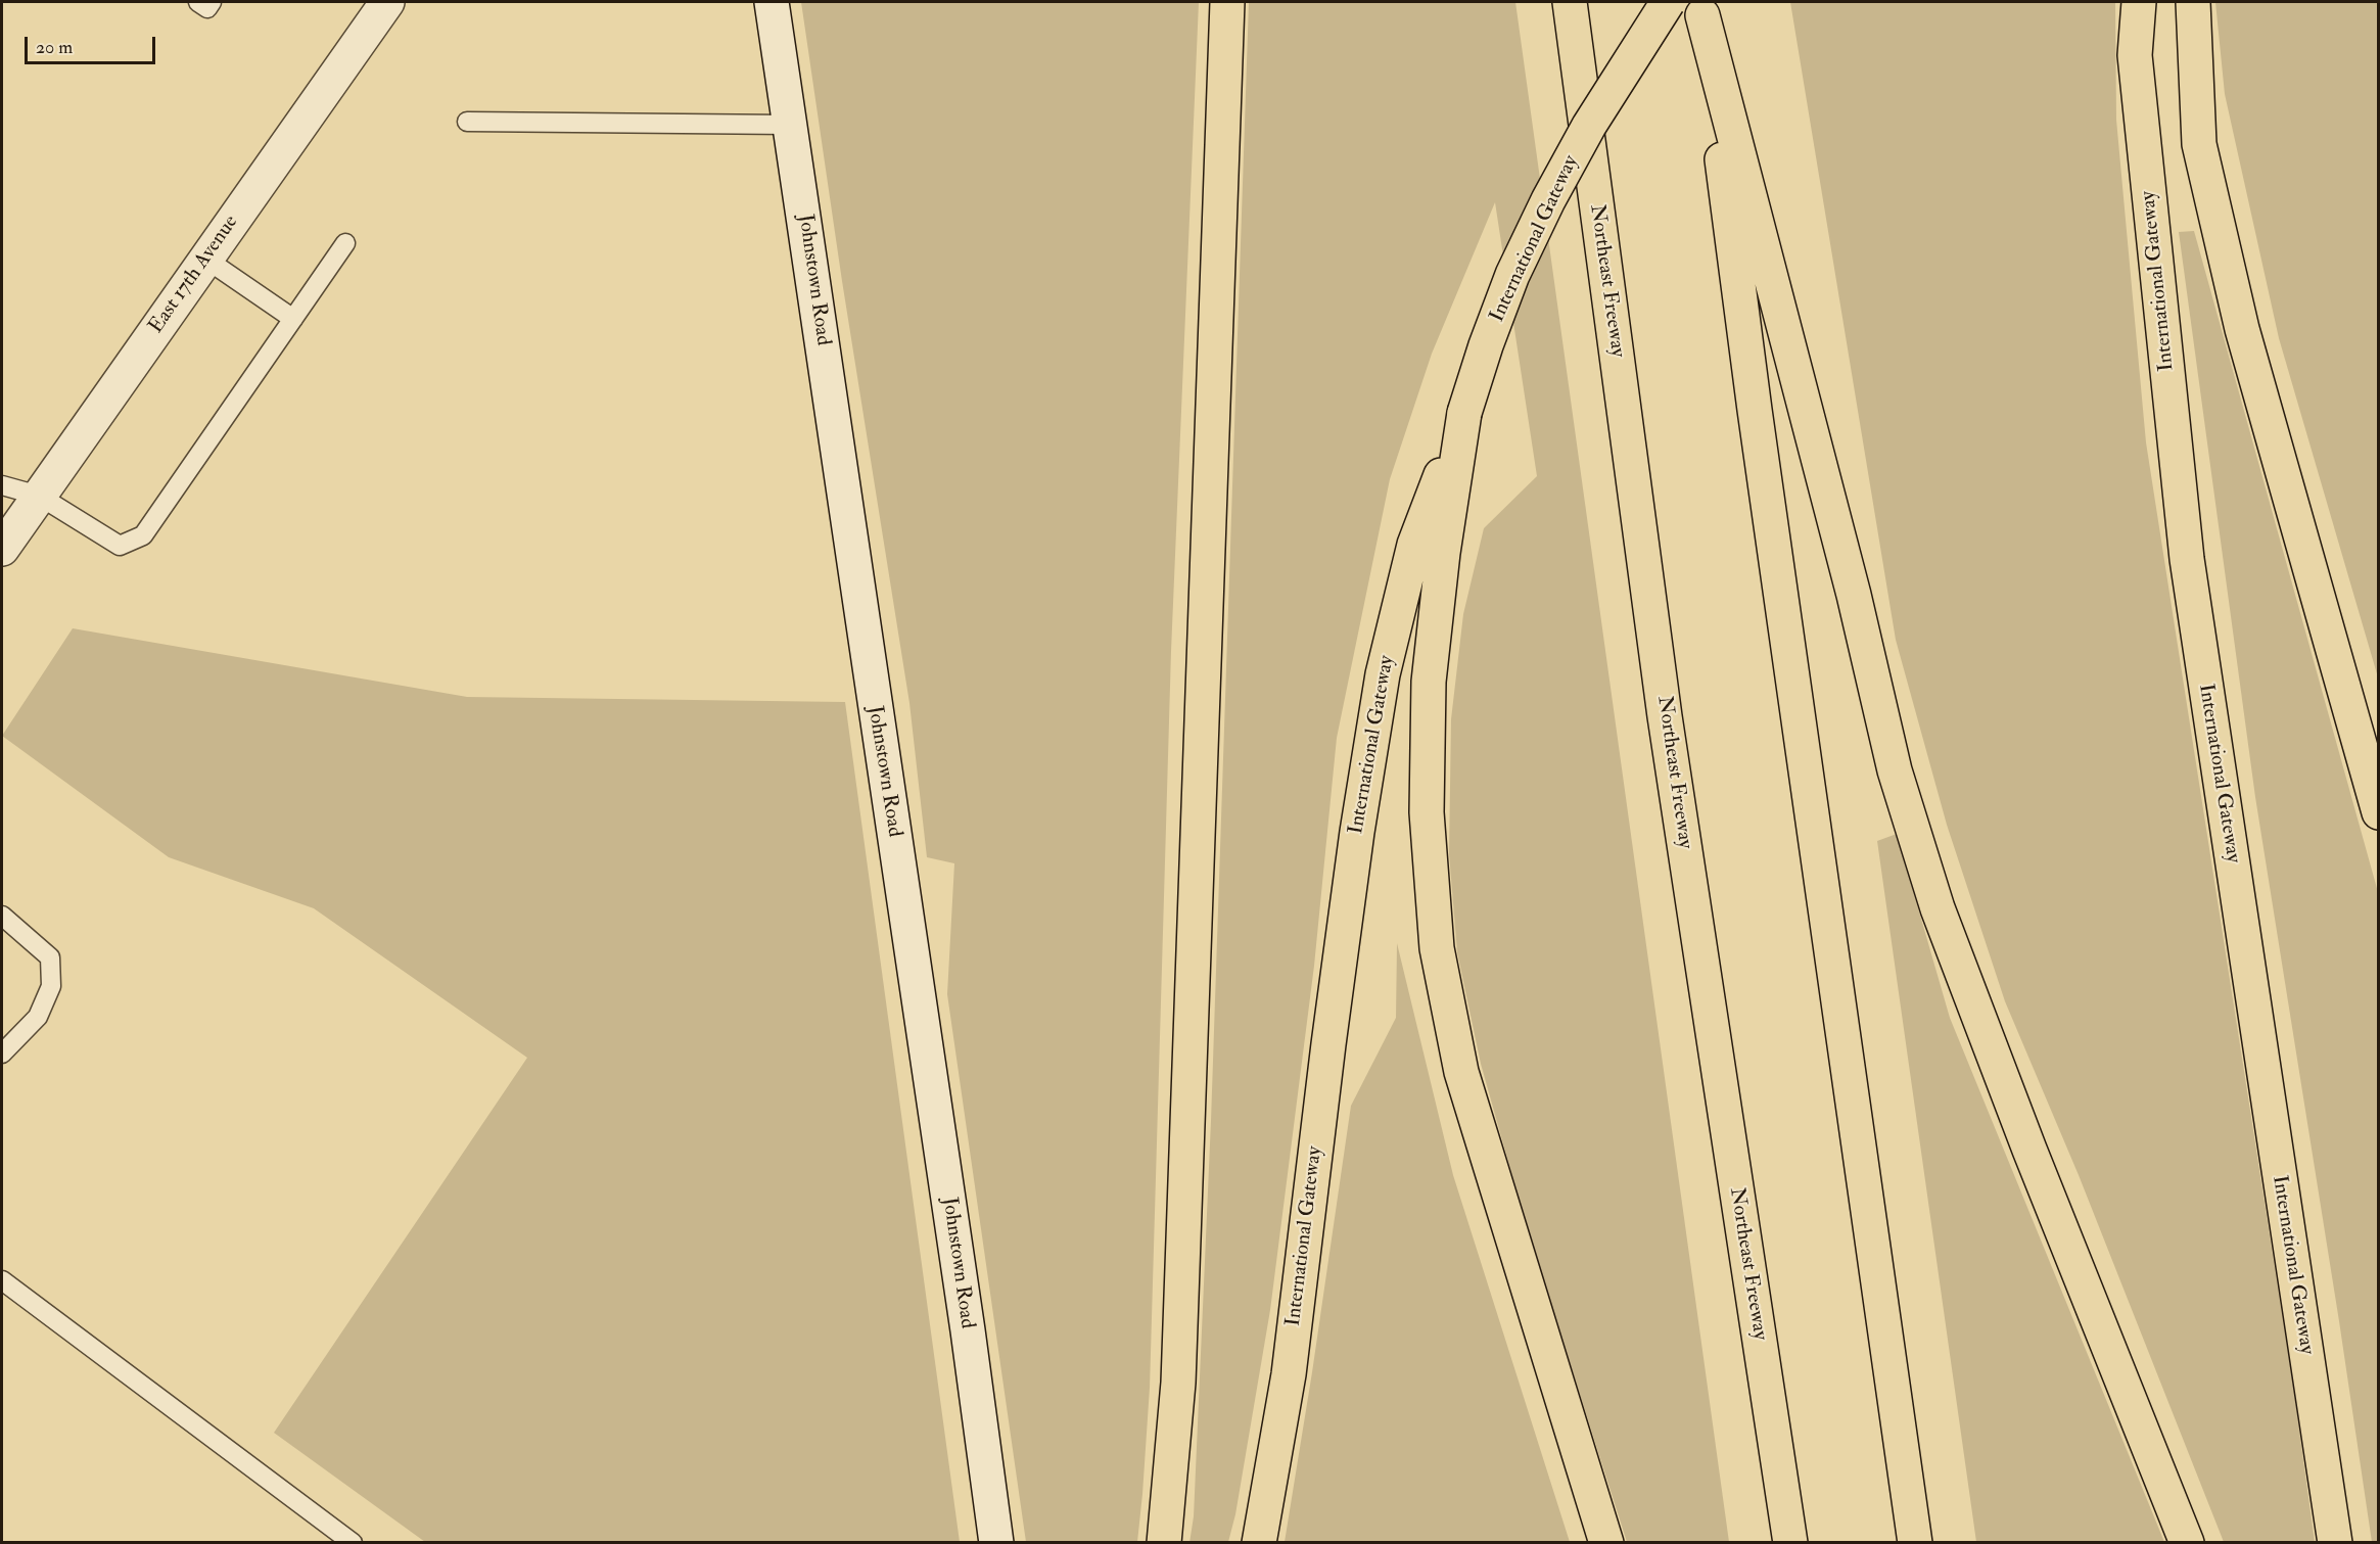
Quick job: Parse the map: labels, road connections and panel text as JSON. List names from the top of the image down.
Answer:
{
  "streets": {
    "highway": ["International Gateway", "Northeast Freeway"],
    "main road": ["East 17th Avenue", "Johnstown Road"]
  },
  "scale_bar": "20 m"
}
